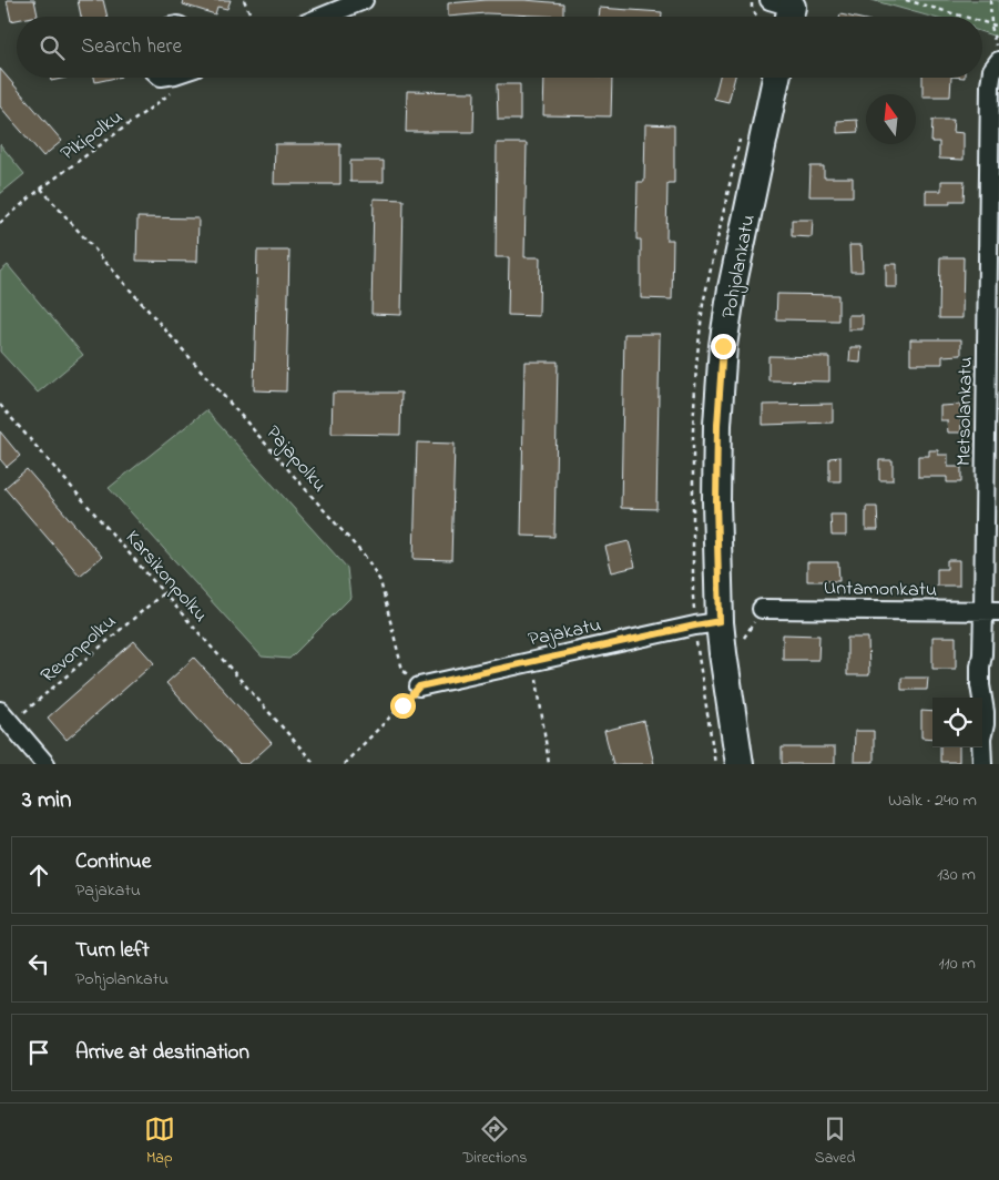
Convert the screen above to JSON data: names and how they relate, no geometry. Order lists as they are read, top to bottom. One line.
{"streets":{"street":["Pohjolankatu","Metsolankatu","Untamonkatu","Pajakatu"],"path":["Pikipolku","Pajapolku","Karsikonpolku","Revonpolku"]},"crossings":[["Pikipolku","Pajapolku"],["Pohjolankatu","Pajakatu"],["Metsolankatu","Untamonkatu"],["Pajapolku","Pajakatu"],["Karsikonpolku","Revonpolku"]],"north":"top","page":{"search":"Search here","heading":["3 min","Walk · 240 m"],"list":[["Continue","Pajakatu","130 m"],["Turn left","Pohjolankatu","110 m"],"Arrive at destination"],"nav":["Map","Directions","Saved"]}}
